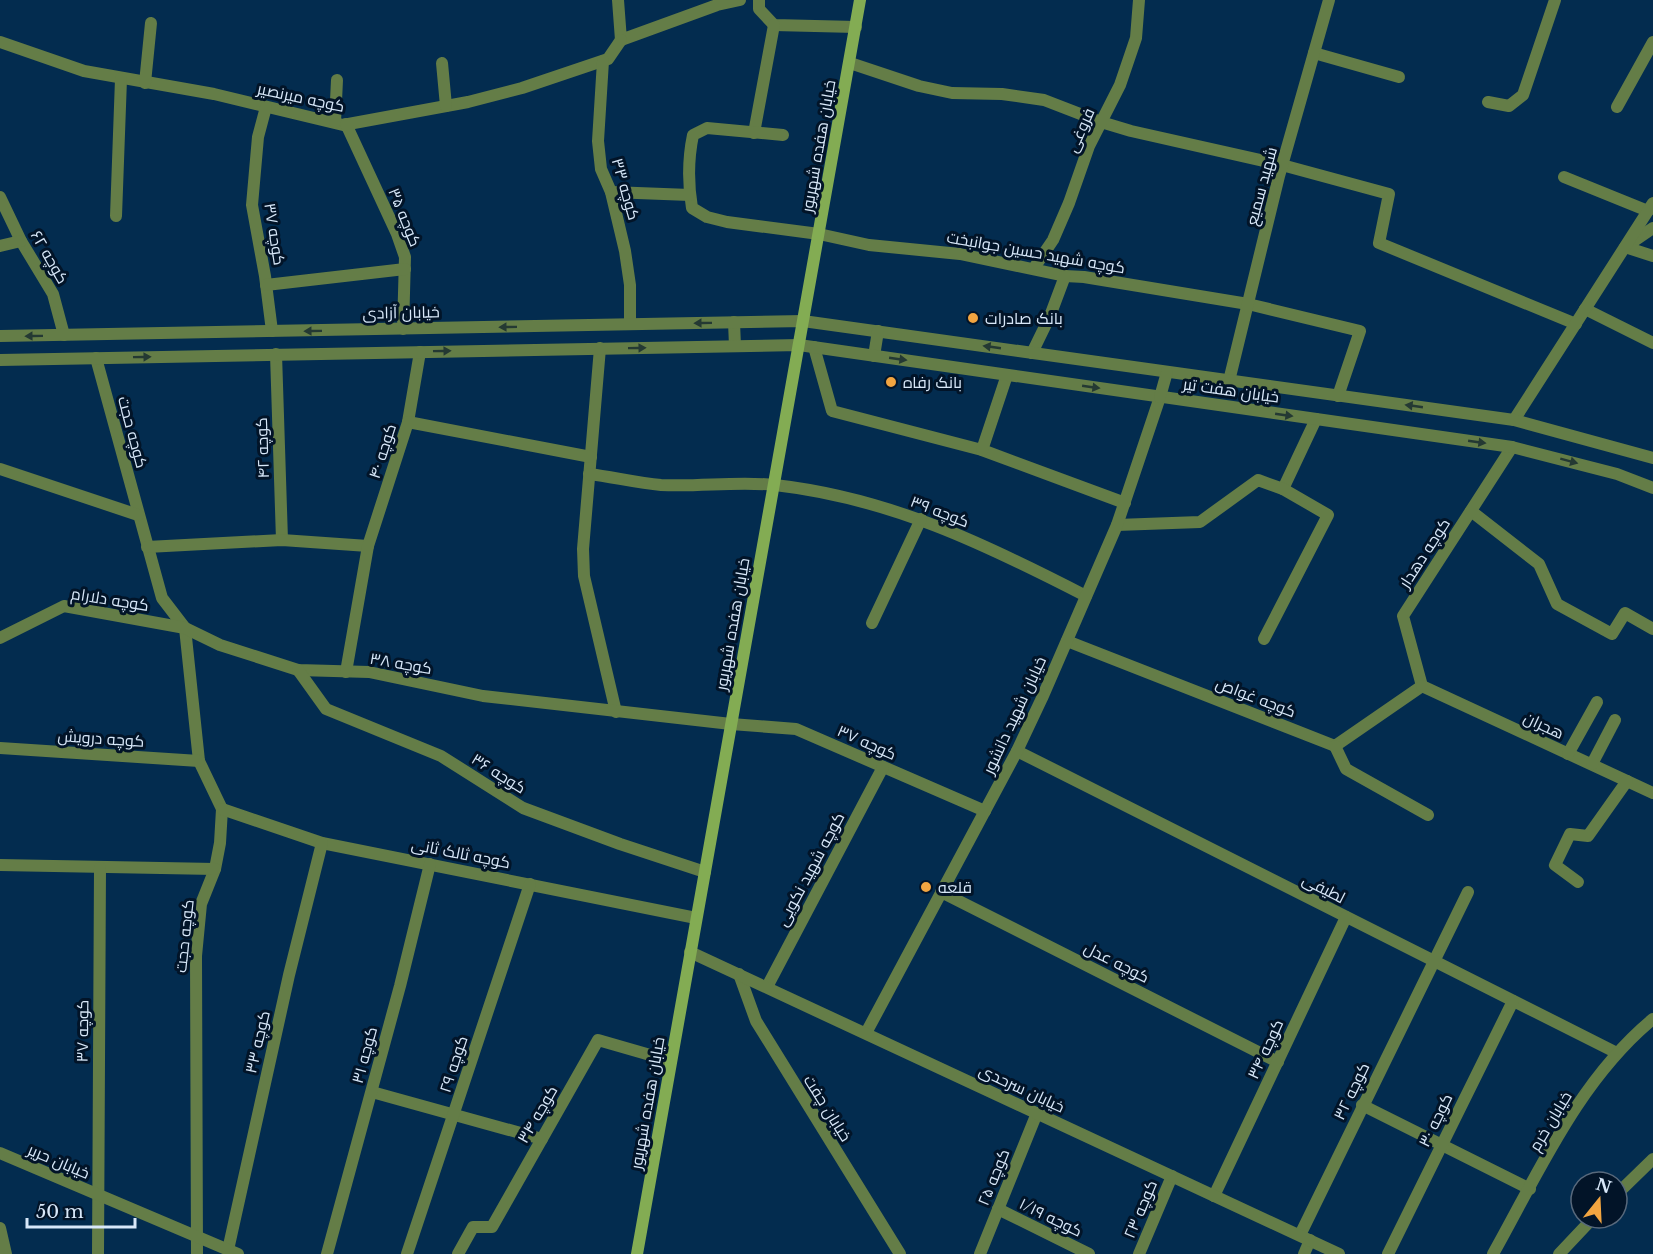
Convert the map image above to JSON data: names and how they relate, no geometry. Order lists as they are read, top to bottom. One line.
{"streets":{"main road":["خیابان هفده شهریور"],"street":["کوچه میرنصیر","فروغی","شهید سمیع","کوچه ۳۳","کوچه ۳۵","کوچه ۳۷","کوچه شهید حسین جوانبخت","کوچه ۶۲","خیابان آزادی","خیابان هفت تیر","کوچه حجت","کوچه ۴۲","کوچه ۴۰","کوچه ۳۹","کوچه دهدار","کوچه دلارام","کوچه ۳۸","کوچه غواص","خیابان شهید دانشور","هجران","کوچه درویش","کوچه ۳۶","کوچه ثالک ثانی","کوچه شهید نکویی","لطیفی","کوچه عدل","کوچه ۳۴","کوچه ۳۱","کوچه ۲۹","خیابان سرحدی","کوچه ۳۲","خیابان چفت","کوچه ۳۰","خیابان خرم","خیابان حریر","کوچه ۲۵","کوچه ۲۳","کوچه ۱/۱۹"]},"crossings":[["کوچه میرنصیر","کوچه ۳۳"],["کوچه میرنصیر","کوچه ۳۵"],["کوچه میرنصیر","کوچه ۳۷"],["فروغی","کوچه شهید حسین جوانبخت"],["خیابان هفده شهریور","کوچه ۳۷"],["خیابان هفده شهریور","کوچه شهید حسین جوانبخت"],["خیابان هفده شهریور","خیابان آزادی"],["خیابان هفده شهریور","خیابان هفت تیر"],["خیابان هفده شهریور","کوچه ۳۹"],["خیابان هفده شهریور","کوچه ۳۸"],["خیابان هفده شهریور","کوچه ۳۶"],["خیابان هفده شهریور","کوچه ثالک ثانی"],["خیابان هفده شهریور","کوچه ۳۴"],["خیابان هفده شهریور","خیابان سرحدی"],["شهید سمیع","کوچه شهید حسین جوانبخت"],["شهید سمیع","خیابان هفت تیر"],["کوچه ۳۳","خیابان آزادی"],["کوچه ۳۳","کوچه ثالک ثانی"],["کوچه ۳۳","خیابان حریر"],["کوچه ۳۵","خیابان آزادی"],["کوچه ۳۷","خیابان آزادی"],["کوچه ۳۷","کوچه ۳۸"],["کوچه ۳۷","خیابان شهید دانشور"],["کوچه ۳۷","کوچه شهید نکویی"],["کوچه ۳۷","خیابان حریر"],["کوچه شهید حسین جوانبخت","خیابان هفت تیر"],["کوچه ۶۲","خیابان آزادی"],["خیابان آزادی","خیابان هفت تیر"],["خیابان آزادی","کوچه حجت"],["خیابان هفت تیر","کوچه دهدار"],["خیابان هفت تیر","خیابان شهید دانشور"],["کوچه حجت","کوچه دلارام"],["کوچه حجت","کوچه ۳۸"],["کوچه حجت","کوچه درویش"],["کوچه حجت","کوچه ثالک ثانی"],["کوچه حجت","خیابان حریر"],["کوچه ۴۰","کوچه ۳۸"],["کوچه ۳۹","خیابان شهید دانشور"],["کوچه دهدار","هجران"],["کوچه دلارام","کوچه ۳۸"],["کوچه ۳۸","کوچه ۳۶"],["کوچه غواص","خیابان شهید دانشور"],["خیابان شهید دانشور","لطیفی"],["خیابان شهید دانشور","کوچه عدل"],["خیابان شهید دانشور","خیابان سرحدی"],["کوچه ثالک ثانی","کوچه ۳۱"],["کوچه ثالک ثانی","کوچه ۲۹"],["کوچه شهید نکویی","خیابان سرحدی"],["لطیفی","کوچه ۳۴"],["لطیفی","کوچه ۳۲"],["لطیفی","کوچه ۳۰"],["لطیفی","خیابان خرم"],["کوچه عدل","کوچه ۳۴"],["کوچه ۳۴","خیابان سرحدی"],["خیابان سرحدی","کوچه ۳۲"],["خیابان سرحدی","خیابان چفت"],["خیابان سرحدی","کوچه ۲۵"],["خیابان سرحدی","کوچه ۲۳"],["کوچه ۲۵","کوچه ۱/۱۹"]],"places":["بانک صادرات","بانک رفاه","قلعه"],"scale_bar":"50 m","north":"top"}
